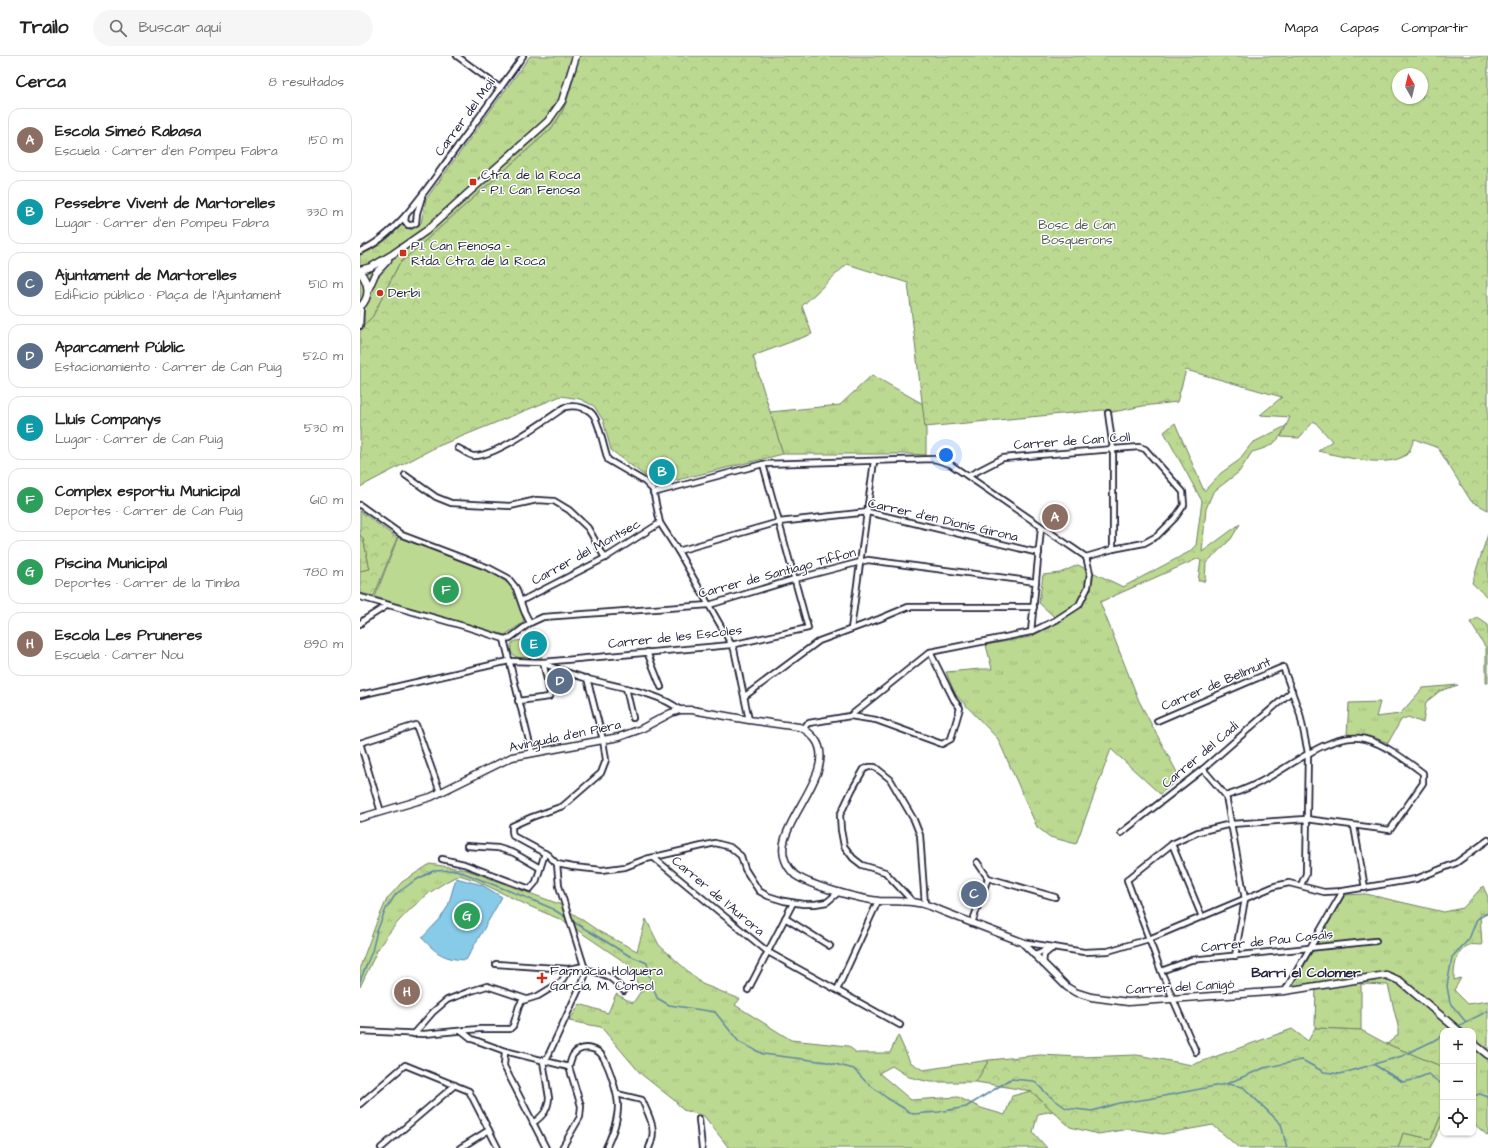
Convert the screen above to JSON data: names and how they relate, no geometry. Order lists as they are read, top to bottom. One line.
{"streets":{"street":["Carrer del Molí","Carrer de Can Coll","Carrer d'en Dionís Girona","Carrer del Montsec","Carrer de Santiago Tiffon","Carrer de les Escoles","Carrer de Bellmunt","Avinguda d'en Piera","Carrer del Cadí","Carrer de l'Aurora","Carrer de Pau Casals","Carrer del Canigó"]},"crossings":[["Carrer de Santiago Tiffon","Carrer de les Escoles"],["Carrer de Bellmunt","Carrer del Cadí"]],"districts":["Barri el Colomer"],"parks":["Bosc de Can Bosquerons"],"places":{"transit":["Ctra. de la Roca - P.I. Can Fenosa","P.I. Can Fenosa - Rtda. Ctra. de la Roca"],"other":["Derbi"],"health":["Farmàcia Holguera García, M. Consol"]},"north":"top","page":{"header":"Trailo","search":"Buscar aquí","nav":["Mapa","Capas","Compartir"],"heading":["Cerca","8 resultados"],"list":[{"mark":"A","name":"Escola Simeó Rabasa","note":"Escuela · Carrer d'en Pompeu Fabra","value":"150 m"},{"mark":"B","name":"Pessebre Vivent de Martorelles","note":"Lugar · Carrer d'en Pompeu Fabra","value":"330 m"},{"mark":"C","name":"Ajuntament de Martorelles","note":"Edificio público · Plaça de l'Ajuntament","value":"510 m"},{"mark":"D","name":"Aparcament Públic","note":"Estacionamiento · Carrer de Can Puig","value":"520 m"},{"mark":"E","name":"Lluís Companys","note":"Lugar · Carrer de Can Puig","value":"530 m"},{"mark":"F","name":"Complex esportiu Municipal","note":"Deportes · Carrer de Can Puig","value":"610 m"},{"mark":"G","name":"Piscina Municipal","note":"Deportes · Carrer de la Timba","value":"780 m"},{"mark":"H","name":"Escola Les Pruneres","note":"Escuela · Carrer Nou","value":"890 m"}],"pins":["B","A","F","E","D","C","G","H"],"map_buttons":["+","−"]}}
